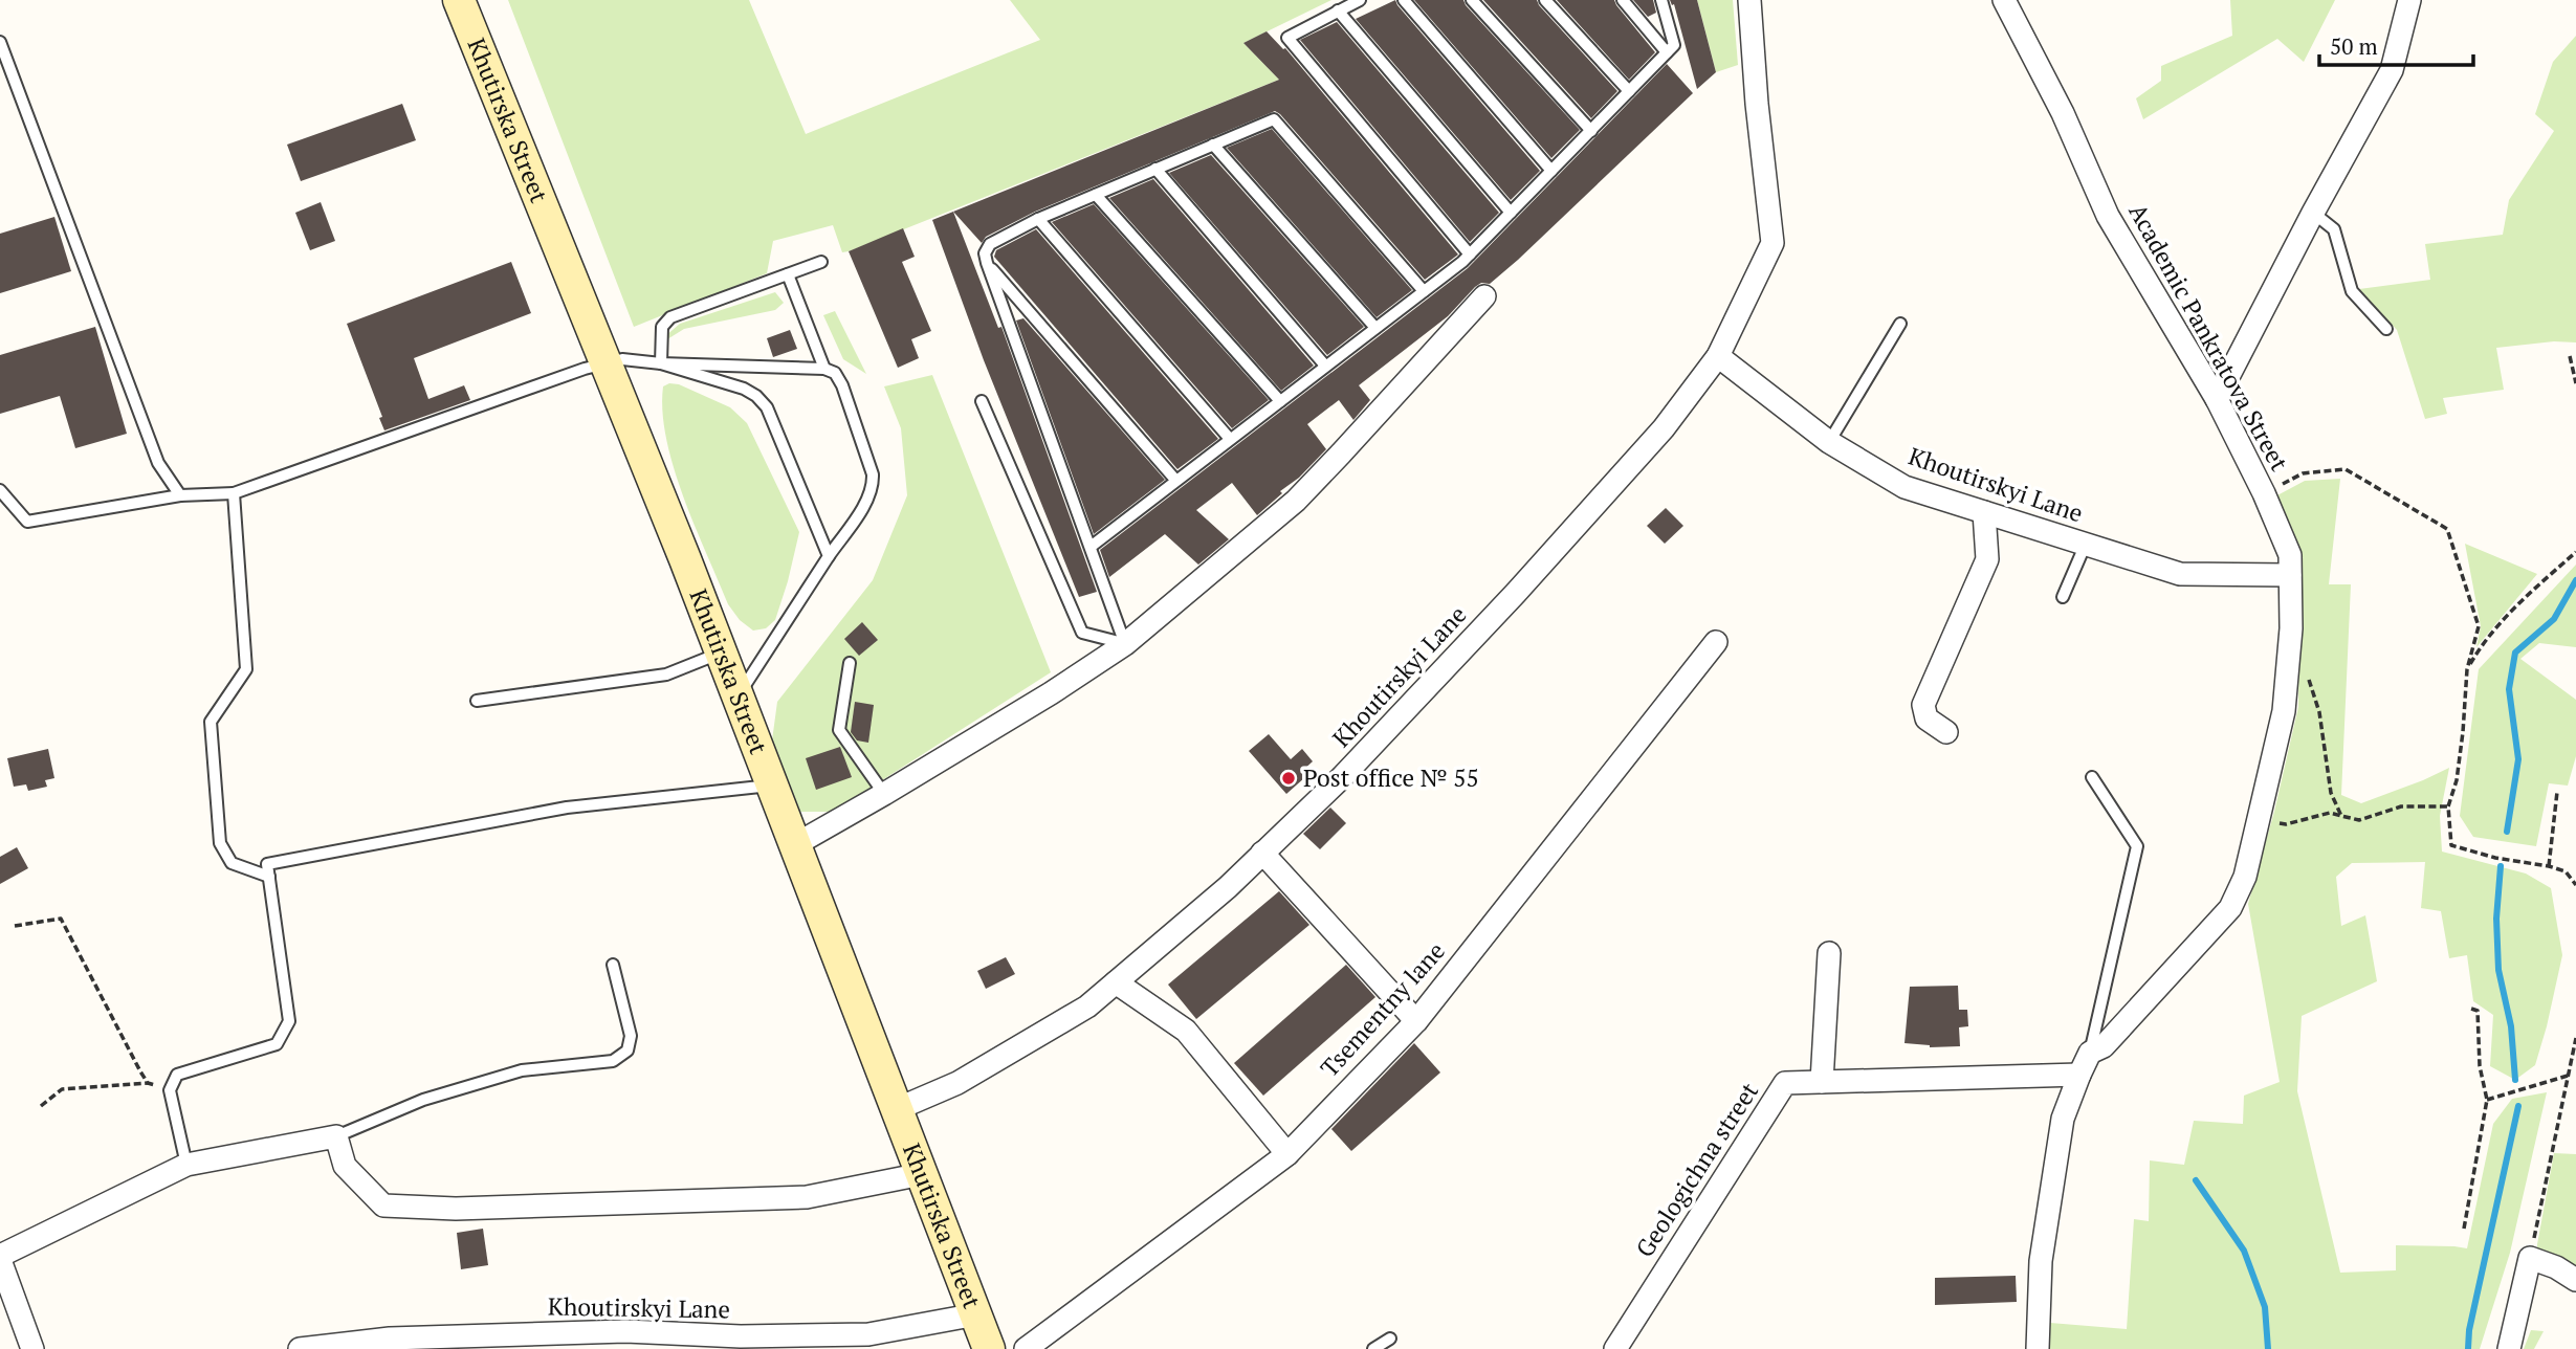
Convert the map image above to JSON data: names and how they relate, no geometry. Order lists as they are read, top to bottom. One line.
{"streets":{"main road":["Khutirska Street"],"street":["Academic Pankratova Street","Khoutirskyi Lane","Tsementny lane","Geologichna street"]},"crossings":[["Khutirska Street","Khoutirskyi Lane"],["Academic Pankratova Street","Khoutirskyi Lane"],["Academic Pankratova Street","Geologichna street"]],"places":["Post office № 55"],"scale_bar":"50 m"}
